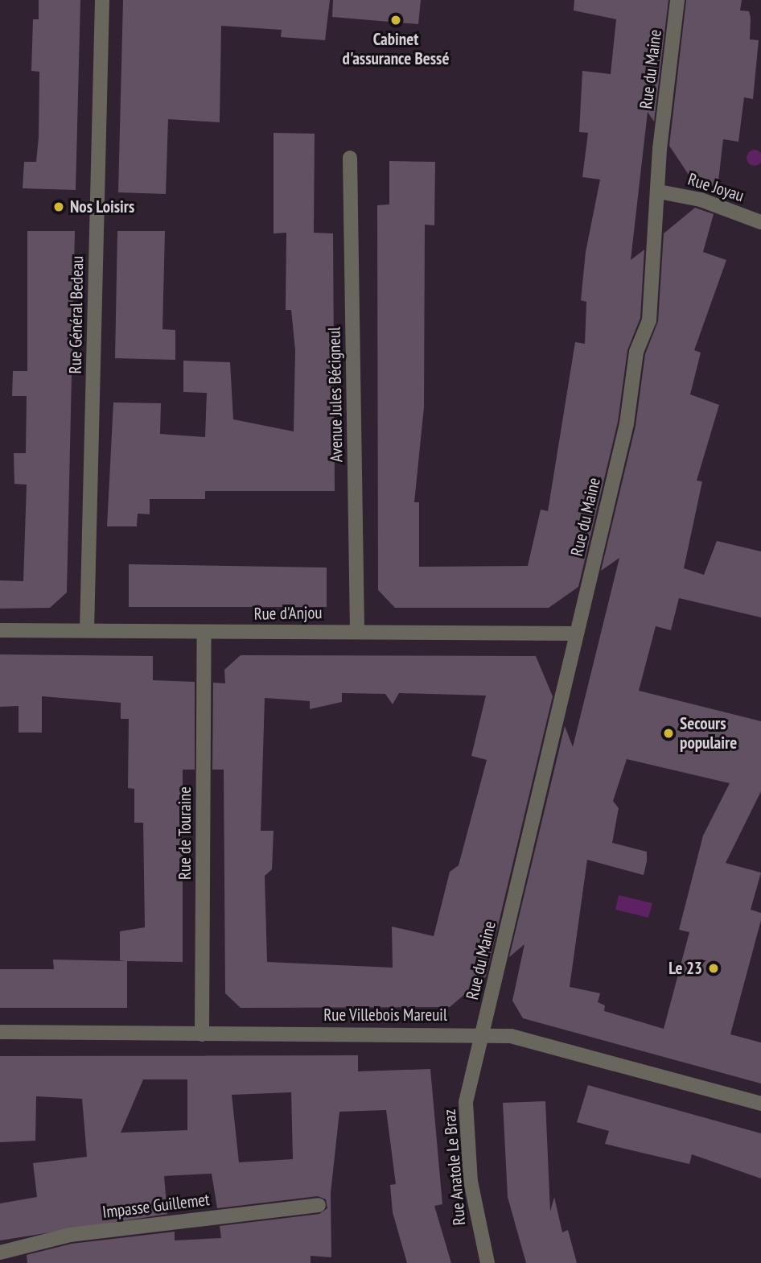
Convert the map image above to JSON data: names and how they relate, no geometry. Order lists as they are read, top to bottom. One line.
{"streets":{"street":["Rue du Maine","Rue Joyau","Rue Général Bedeau","Avenue Jules Bécigneul","Rue d'Anjou","Rue de Touraine","Rue Villebois Mareuil","Rue Anatole Le Braz","Impasse Guillemet"]},"crossings":[["Rue du Maine","Rue Joyau"],["Rue du Maine","Rue d'Anjou"],["Rue du Maine","Rue Villebois Mareuil"],["Rue du Maine","Rue Anatole Le Braz"],["Rue Général Bedeau","Rue d'Anjou"],["Avenue Jules Bécigneul","Rue d'Anjou"],["Rue d'Anjou","Rue de Touraine"],["Rue de Touraine","Rue Villebois Mareuil"],["Rue Villebois Mareuil","Rue Anatole Le Braz"]],"places":["Cabinet d'assurance Bessé","Nos Loisirs","Secours populaire","Le 23"]}
